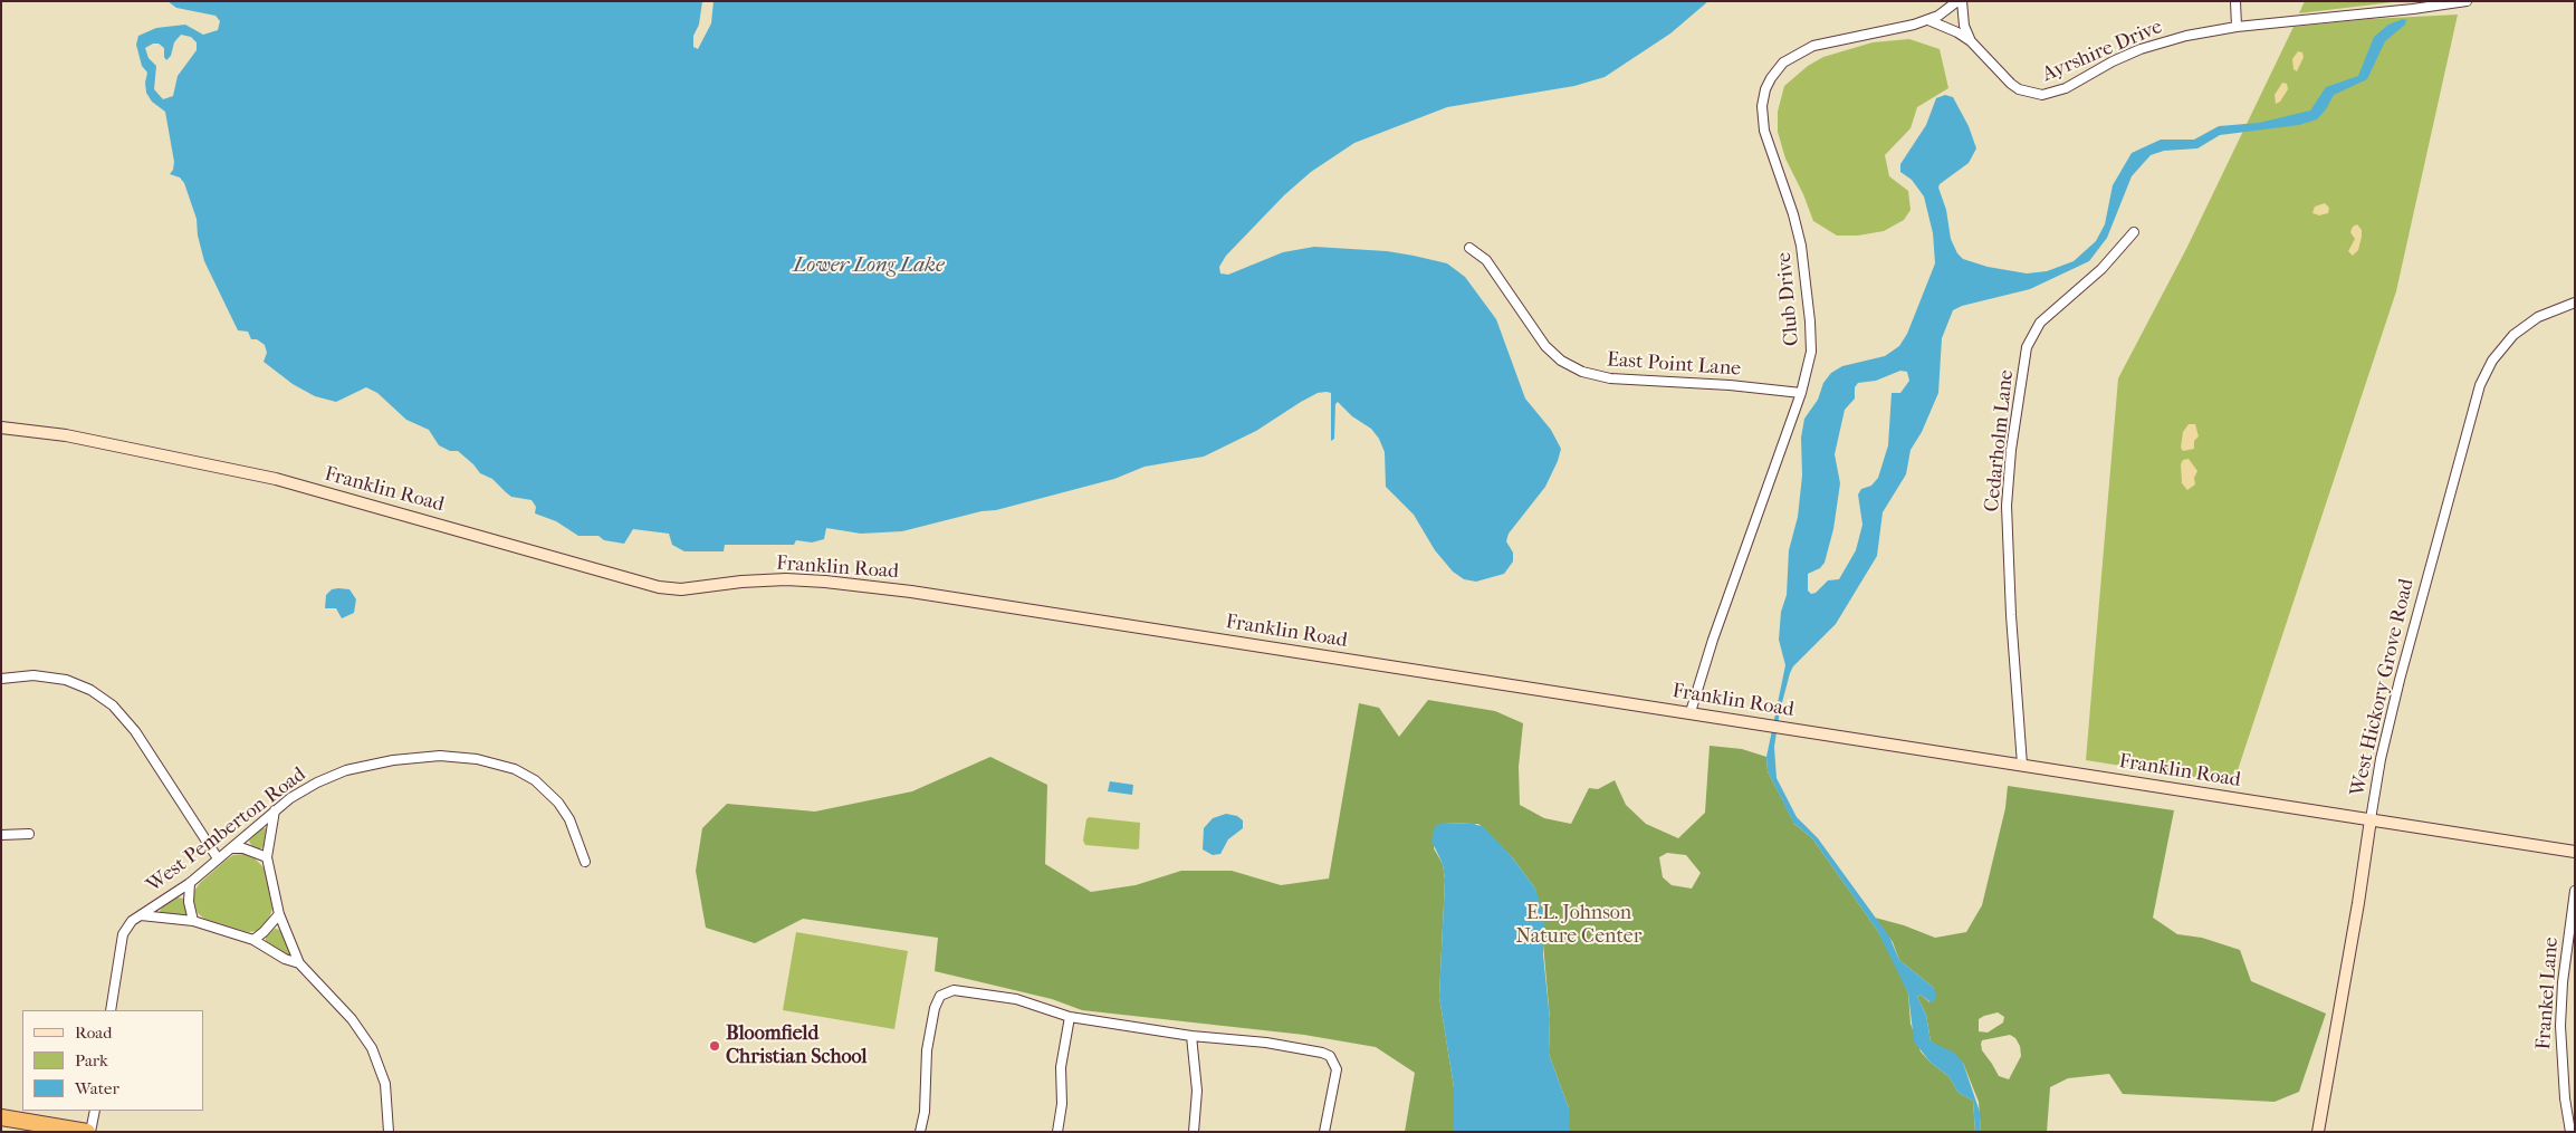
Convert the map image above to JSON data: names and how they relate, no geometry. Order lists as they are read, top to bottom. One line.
{"streets":{"street":["Ayrshire Drive","Club Drive","East Point Lane","Cedarholm Lane","Franklin Road","West Hickory Grove Road","West Pemberton Road","Frankel Lane"]},"crossings":[["Ayrshire Drive","Club Drive"],["Club Drive","East Point Lane"],["Club Drive","Franklin Road"],["Cedarholm Lane","Franklin Road"],["Franklin Road","West Hickory Grove Road"]],"water":["Lower Long Lake"],"parks":["E.L. Johnson Nature Center"],"places":["Bloomfield Christian School"],"legend":["Road","Park","Water"]}
